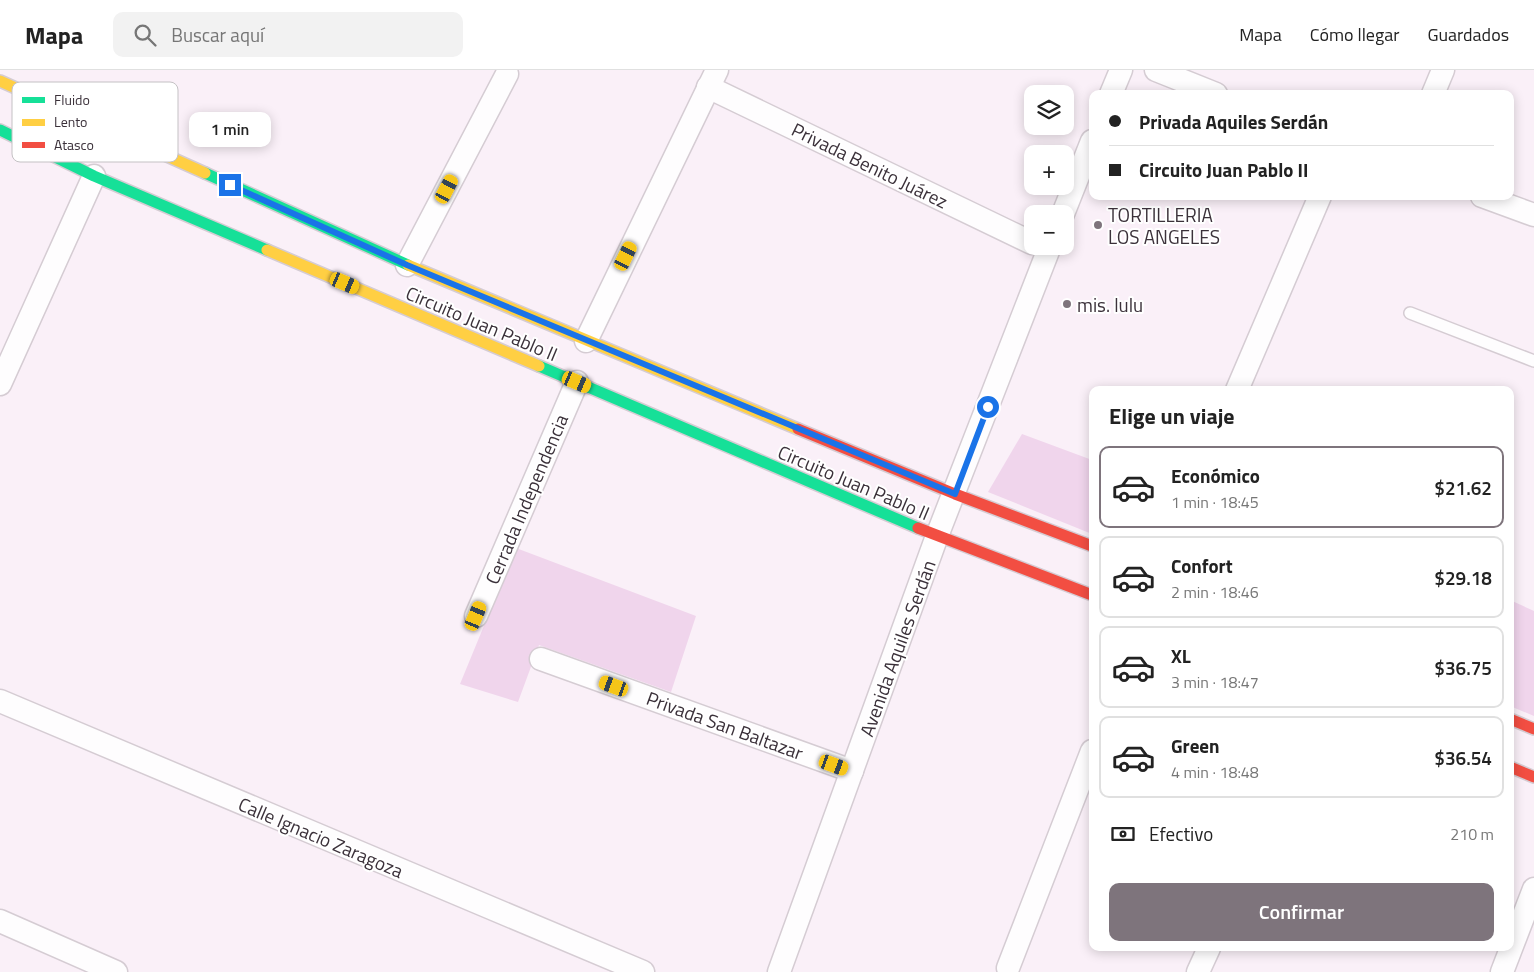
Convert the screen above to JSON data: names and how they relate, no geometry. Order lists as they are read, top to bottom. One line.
{"streets":{"main road":["Circuito Juan Pablo II"],"street":["Privada Benito Juárez","Cerrada Independencia","Avenida Aquiles Serdán","Privada San Baltazar","Calle Ignacio Zaragoza"]},"crossings":[["Circuito Juan Pablo II","Cerrada Independencia"],["Circuito Juan Pablo II","Avenida Aquiles Serdán"],["Avenida Aquiles Serdán","Privada San Baltazar"]],"places":["TORTILLERIA LOS ANGELES","mis. lulu"],"legend":["Fluido","Lento","Atasco"],"page":{"header":"Mapa","search":"Buscar aquí","nav":["Mapa","Cómo llegar","Guardados"],"map_buttons":["+","−"],"banner":["Privada Aquiles Serdán","Circuito Juan Pablo II"],"bubble":"1 min","heading":"Elige un viaje","list":[{"name":"Económico","note":"1 min · 18:45","value":"$21.62"},{"name":"Confort","note":"2 min · 18:46","value":"$29.18"},{"name":"XL","note":"3 min · 18:47","value":"$36.75"},{"name":"Green","note":"4 min · 18:48","value":"$36.54"}],"pay":["Efectivo","210 m"],"buttons":"Confirmar"}}
